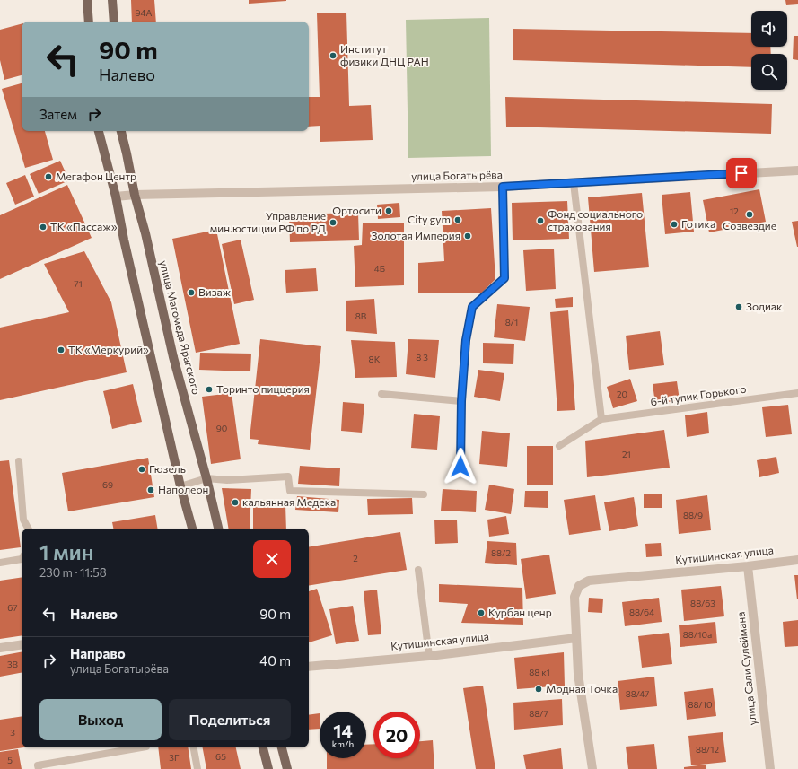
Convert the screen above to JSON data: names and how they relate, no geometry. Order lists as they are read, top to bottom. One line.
{"streets":{"main road":["улица Магомеда Ярагского"],"street":["улица Богатырёва","Кутишинская улица","улица Сали Сулеймана"],"lane":["6-й тупик Горького"]},"crossings":[["улица Богатырёва","улица Магомеда Ярагского"],["Кутишинская улица","улица Сали Сулеймана"]],"places":["Институт физики ДНЦ РАН","Мегафон Центр","Ортосити","Созвездие","City gym","Фонд социального страхования","Управление мин.юстиции РФ по РД","Готика","ТК «Пассаж»","Золотая Империя","Визаж","Зодиак","ТК «Меркурий»","Торинто пиццерия","Гюзель","Наполеон","кальянная Медека","Курбан ценр","Модная Точка"],"house_numbers":["94А","12","4Б","71","8В","8/1","8 3","8К","20","90","21","69","88/9","88/2","2","88/63","67","88/64","88/10а","3В","88 к1","88/47","88/10","88/7","3","88/12","65","3Г","5"],"page":{"turn":["90 m","Налево"],"then":"Затем","heading":["1 мин","230 m · 11:58"],"list":[{"name":"Налево","value":"90 m"},{"name":"Направо","note":"улица Богатырёва","value":"40 m"}],"buttons":["Выход","Поделиться"],"speed":"14 km/h","limit":"20"}}
